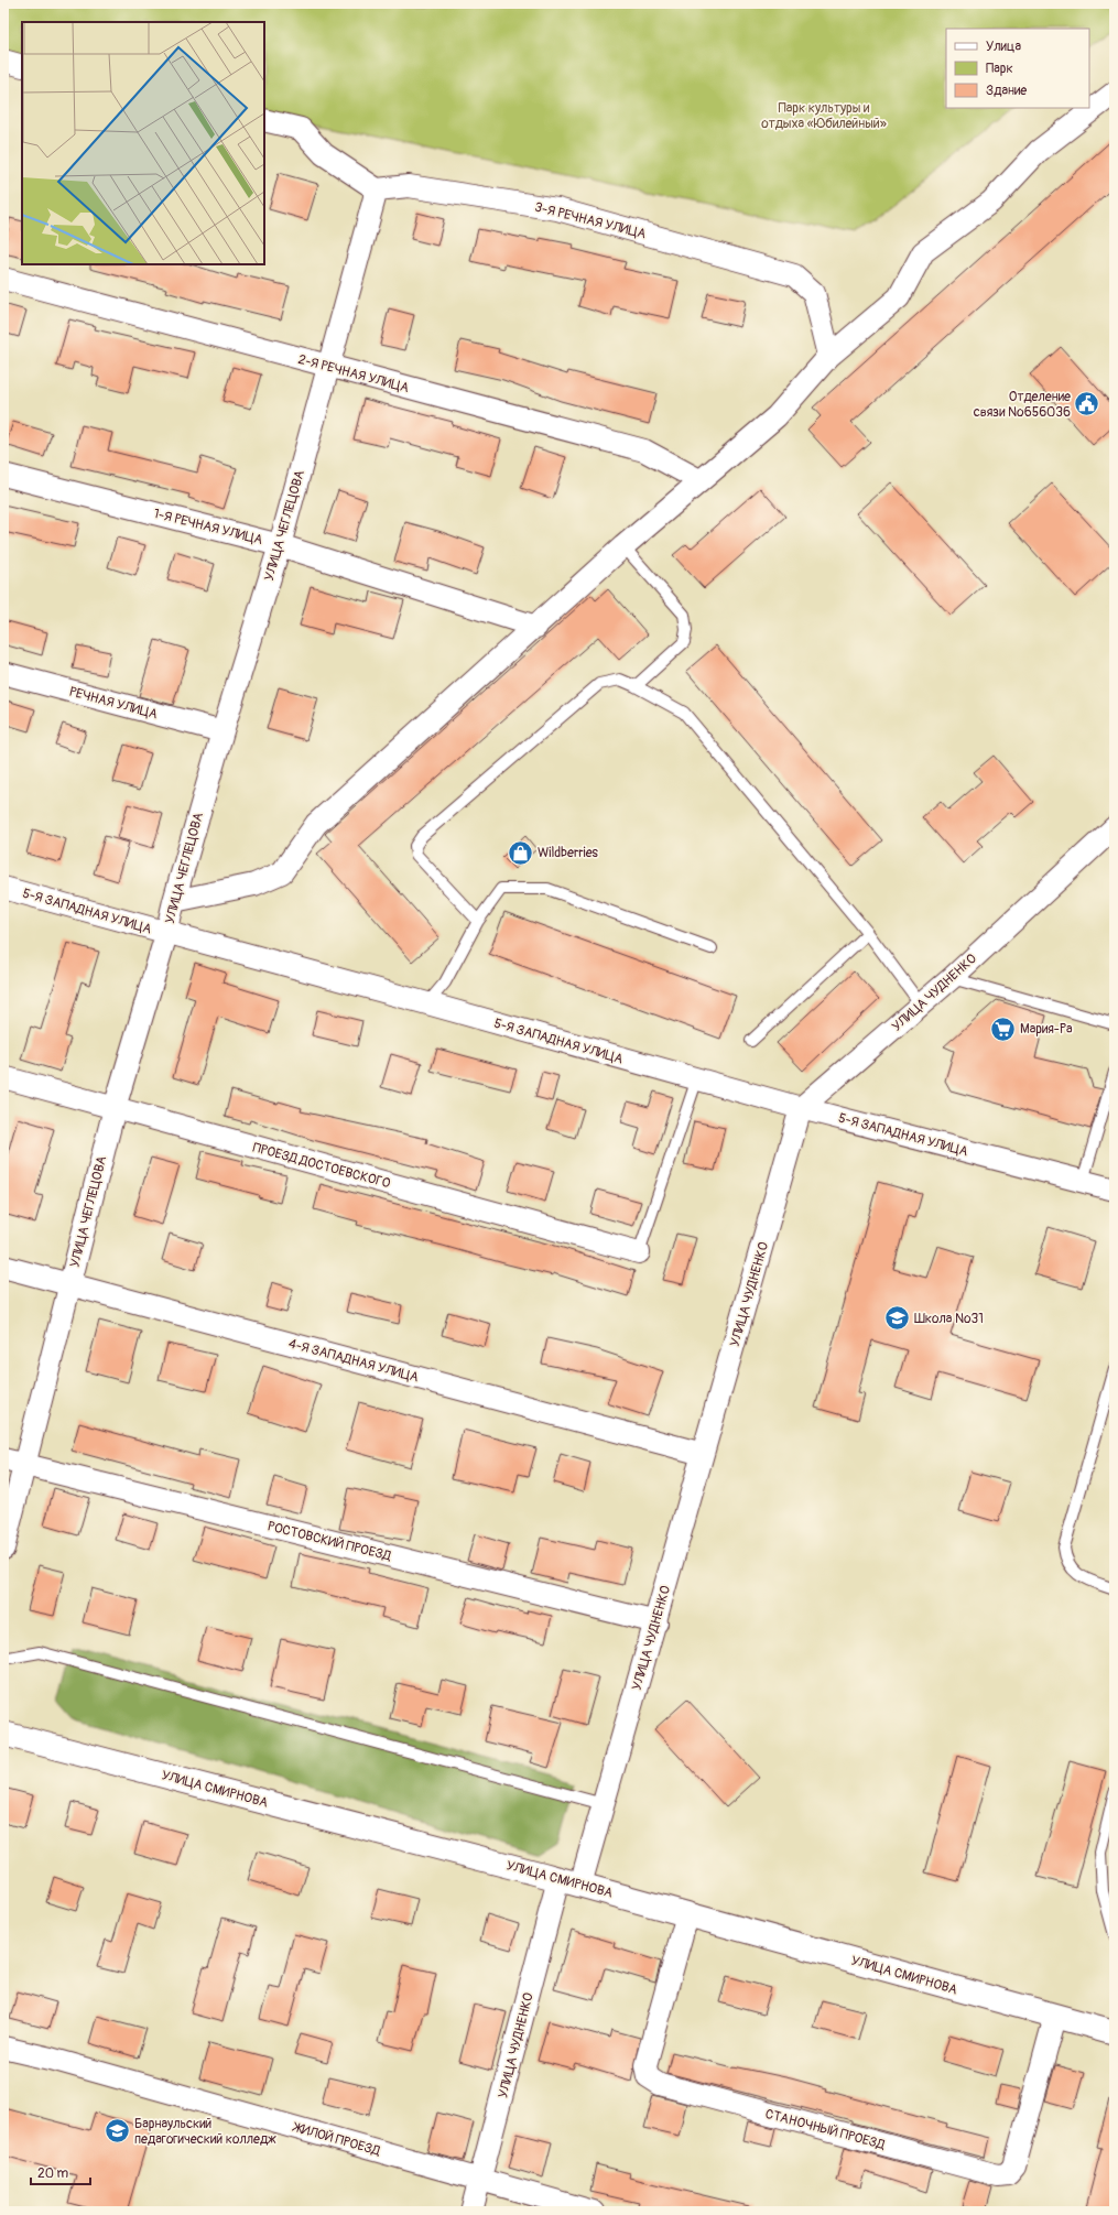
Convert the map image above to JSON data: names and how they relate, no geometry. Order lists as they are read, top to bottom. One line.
{"streets":{"street":["3-Я РЕЧНАЯ УЛИЦА","2-Я РЕЧНАЯ УЛИЦА","УЛИЦА ЧЕГЛЕЦОВА","1-Я РЕЧНАЯ УЛИЦА","РЕЧНАЯ УЛИЦА","5-Я ЗАПАДНАЯ УЛИЦА","УЛИЦА ЧУДНЕНКО","ПРОЕЗД ДОСТОЕВСКОГО","4-Я ЗАПАДНАЯ УЛИЦА","РОСТОВСКИЙ ПРОЕЗД","УЛИЦА СМИРНОВА","СТАНОЧНЫЙ ПРОЕЗД","ЖИЛОЙ ПРОЕЗД"]},"crossings":[["3-Я РЕЧНАЯ УЛИЦА","УЛИЦА ЧЕГЛЕЦОВА"],["2-Я РЕЧНАЯ УЛИЦА","УЛИЦА ЧЕГЛЕЦОВА"],["УЛИЦА ЧЕГЛЕЦОВА","1-Я РЕЧНАЯ УЛИЦА"],["УЛИЦА ЧЕГЛЕЦОВА","РЕЧНАЯ УЛИЦА"],["УЛИЦА ЧЕГЛЕЦОВА","5-Я ЗАПАДНАЯ УЛИЦА"],["УЛИЦА ЧЕГЛЕЦОВА","ПРОЕЗД ДОСТОЕВСКОГО"],["УЛИЦА ЧЕГЛЕЦОВА","4-Я ЗАПАДНАЯ УЛИЦА"],["УЛИЦА ЧЕГЛЕЦОВА","РОСТОВСКИЙ ПРОЕЗД"],["5-Я ЗАПАДНАЯ УЛИЦА","УЛИЦА ЧУДНЕНКО"],["УЛИЦА ЧУДНЕНКО","4-Я ЗАПАДНАЯ УЛИЦА"],["УЛИЦА ЧУДНЕНКО","РОСТОВСКИЙ ПРОЕЗД"],["УЛИЦА ЧУДНЕНКО","УЛИЦА СМИРНОВА"],["УЛИЦА ЧУДНЕНКО","ЖИЛОЙ ПРОЕЗД"],["УЛИЦА СМИРНОВА","СТАНОЧНЫЙ ПРОЕЗД"]],"parks":["Парк культуры и отдыха «Юбилейный»"],"places":{"public building":["Отделение связи №656036"],"shop":["Wildberries"],"supermarket":["Мария-Ра"],"school or university":["Школа №31","Барнаульский педагогический колледж"]},"legend":["Улица","Парк","Здание"],"scale_bar":"20 m"}
